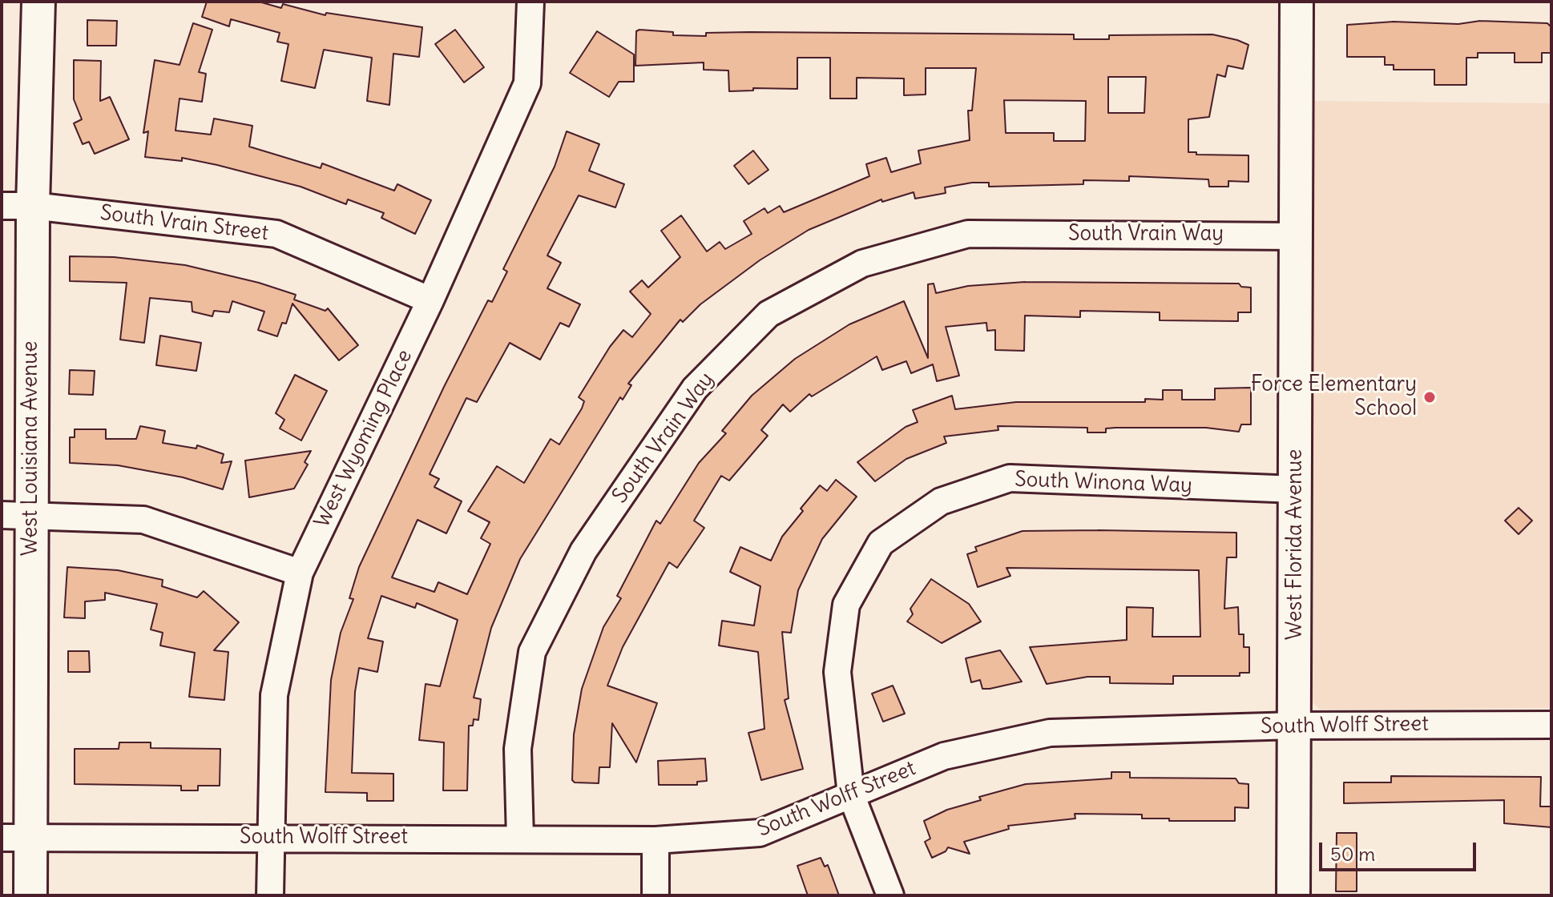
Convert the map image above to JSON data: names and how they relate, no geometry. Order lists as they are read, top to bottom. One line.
{"streets":{"street":["South Vrain Street","South Vrain Way","West Wyoming Place","West Louisiana Avenue","South Winona Way","West Florida Avenue","South Wolff Street"]},"crossings":[["South Vrain Street","West Wyoming Place"],["South Vrain Street","West Louisiana Avenue"],["South Vrain Way","West Florida Avenue"],["South Vrain Way","South Wolff Street"],["West Wyoming Place","South Wolff Street"],["West Louisiana Avenue","South Wolff Street"],["South Winona Way","West Florida Avenue"],["South Winona Way","South Wolff Street"],["West Florida Avenue","South Wolff Street"]],"places":["Force Elementary School"],"scale_bar":"50 m"}
